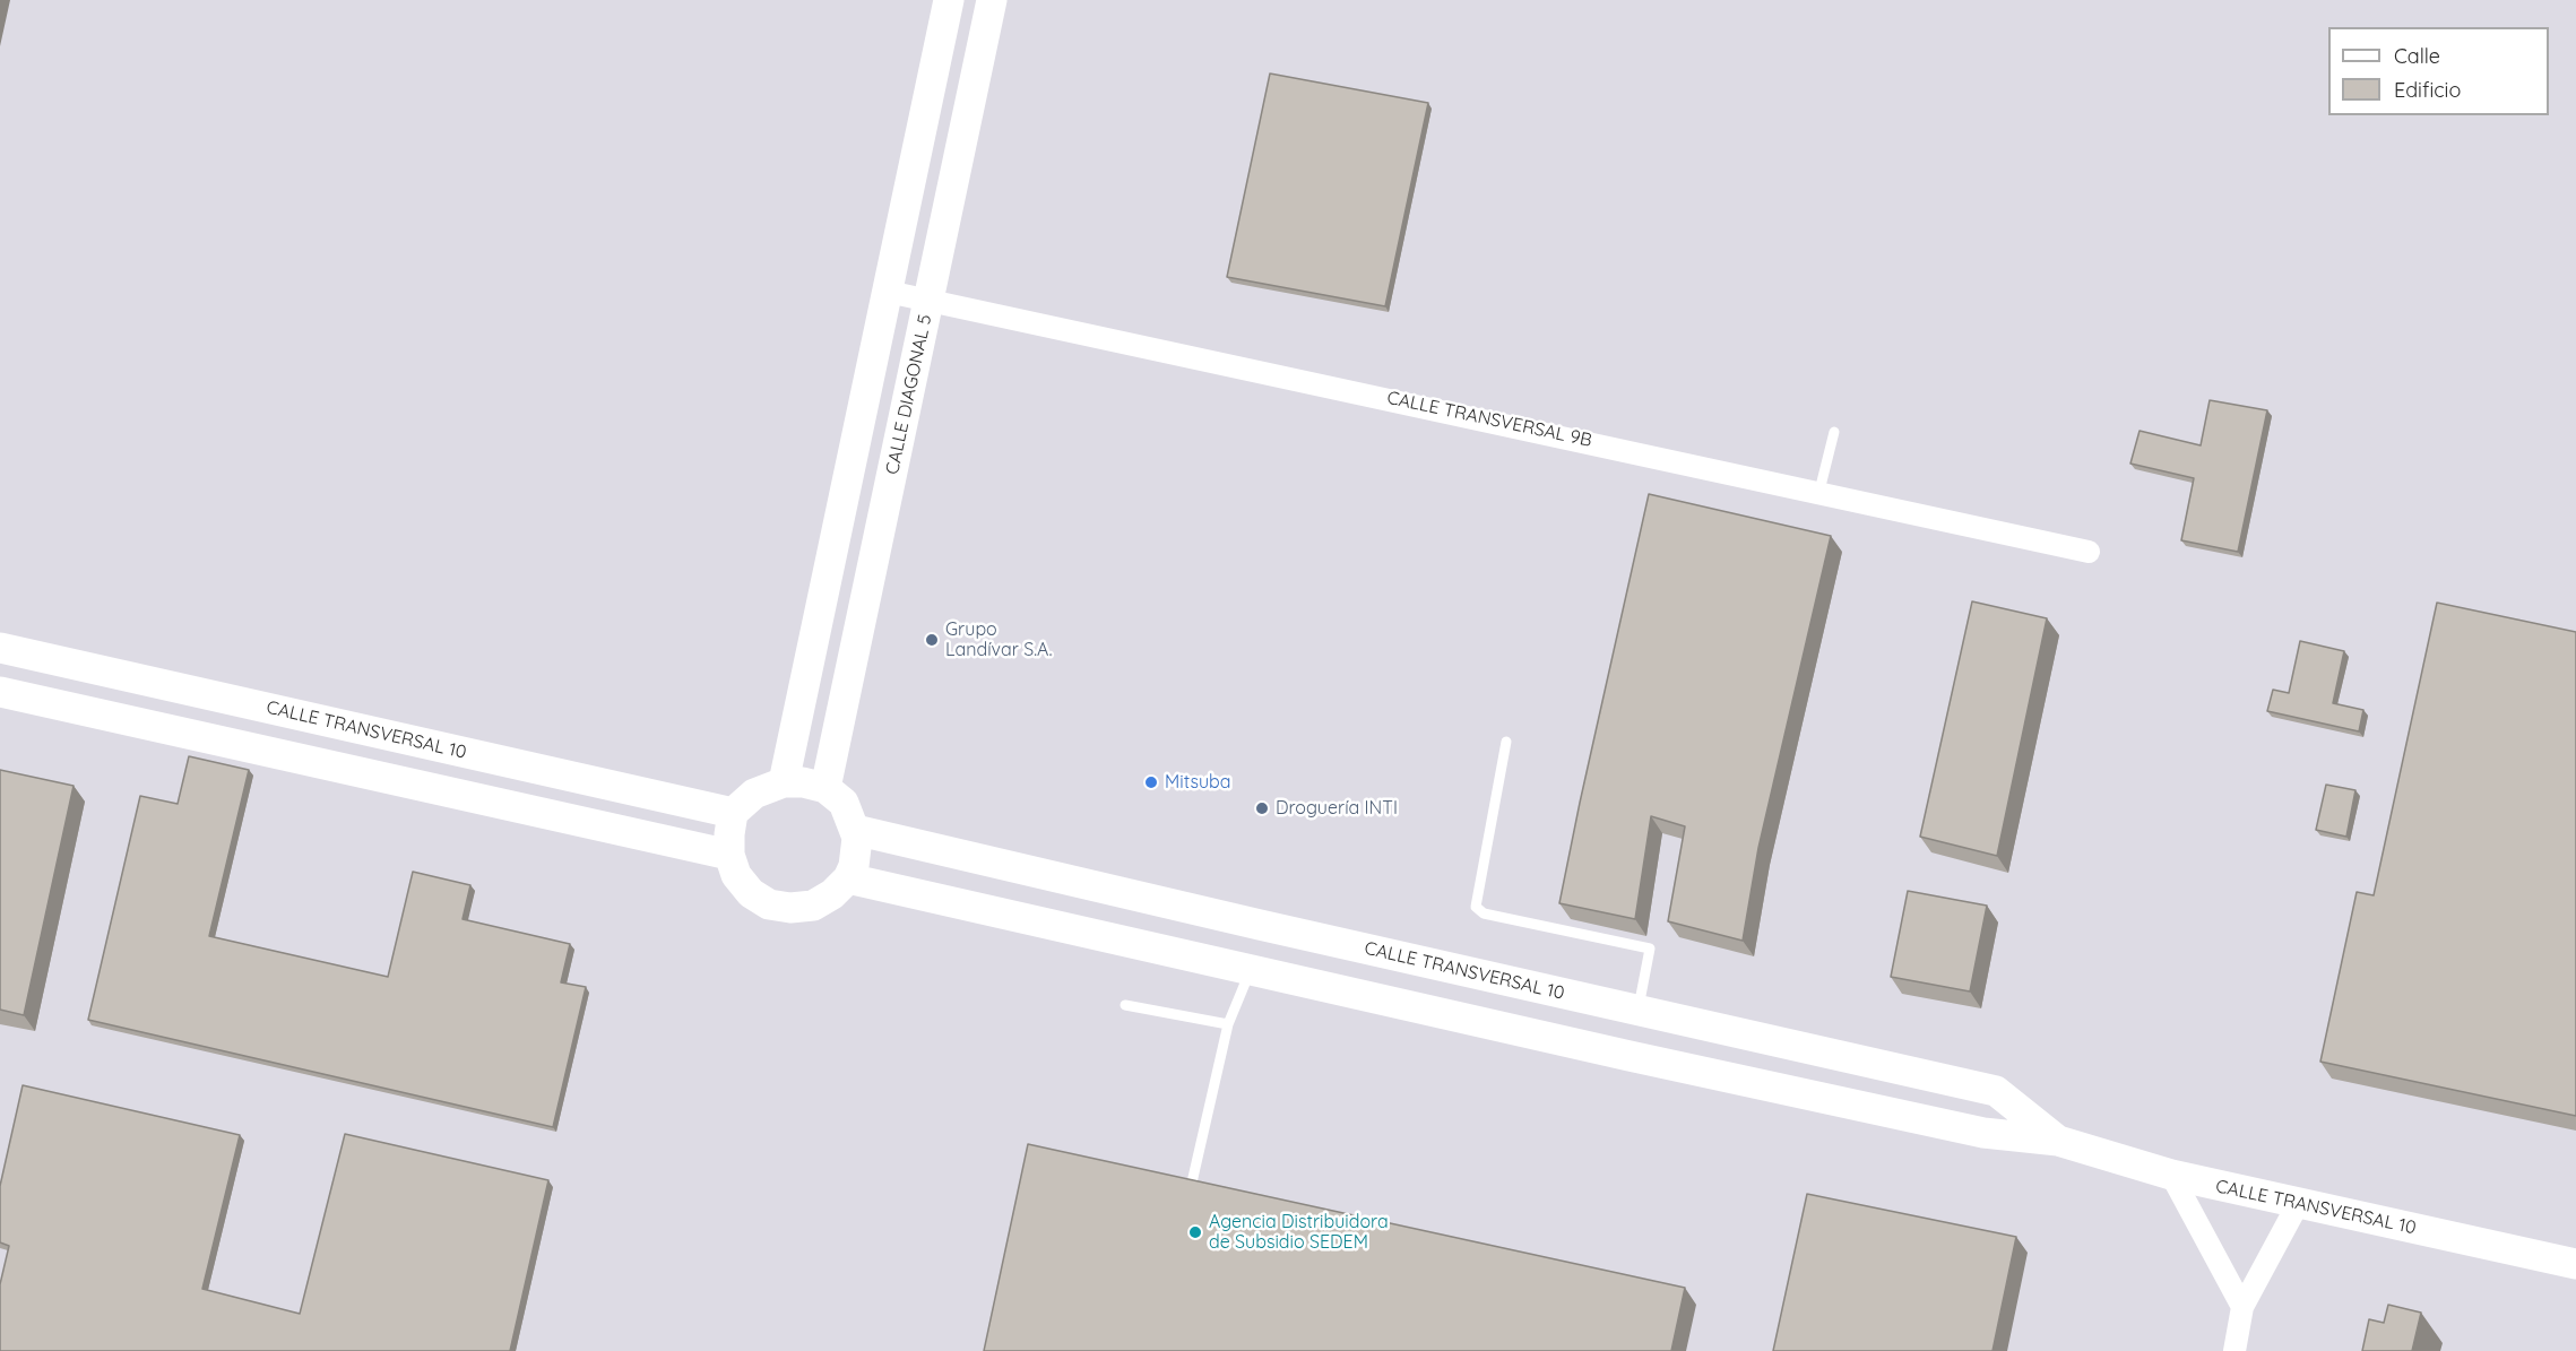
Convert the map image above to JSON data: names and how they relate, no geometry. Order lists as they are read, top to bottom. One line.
{"streets":{"main road":["CALLE DIAGONAL 5","CALLE TRANSVERSAL 10"],"street":["CALLE TRANSVERSAL 9B"]},"crossings":[["CALLE DIAGONAL 5","CALLE TRANSVERSAL 9B"],["CALLE DIAGONAL 5","CALLE TRANSVERSAL 10"]],"places":["Grupo Landívar S.A.","Mitsuba","Droguería INTI","Agencia Distribuidora de Subsidio SEDEM"],"legend":["Calle","Edificio"]}
